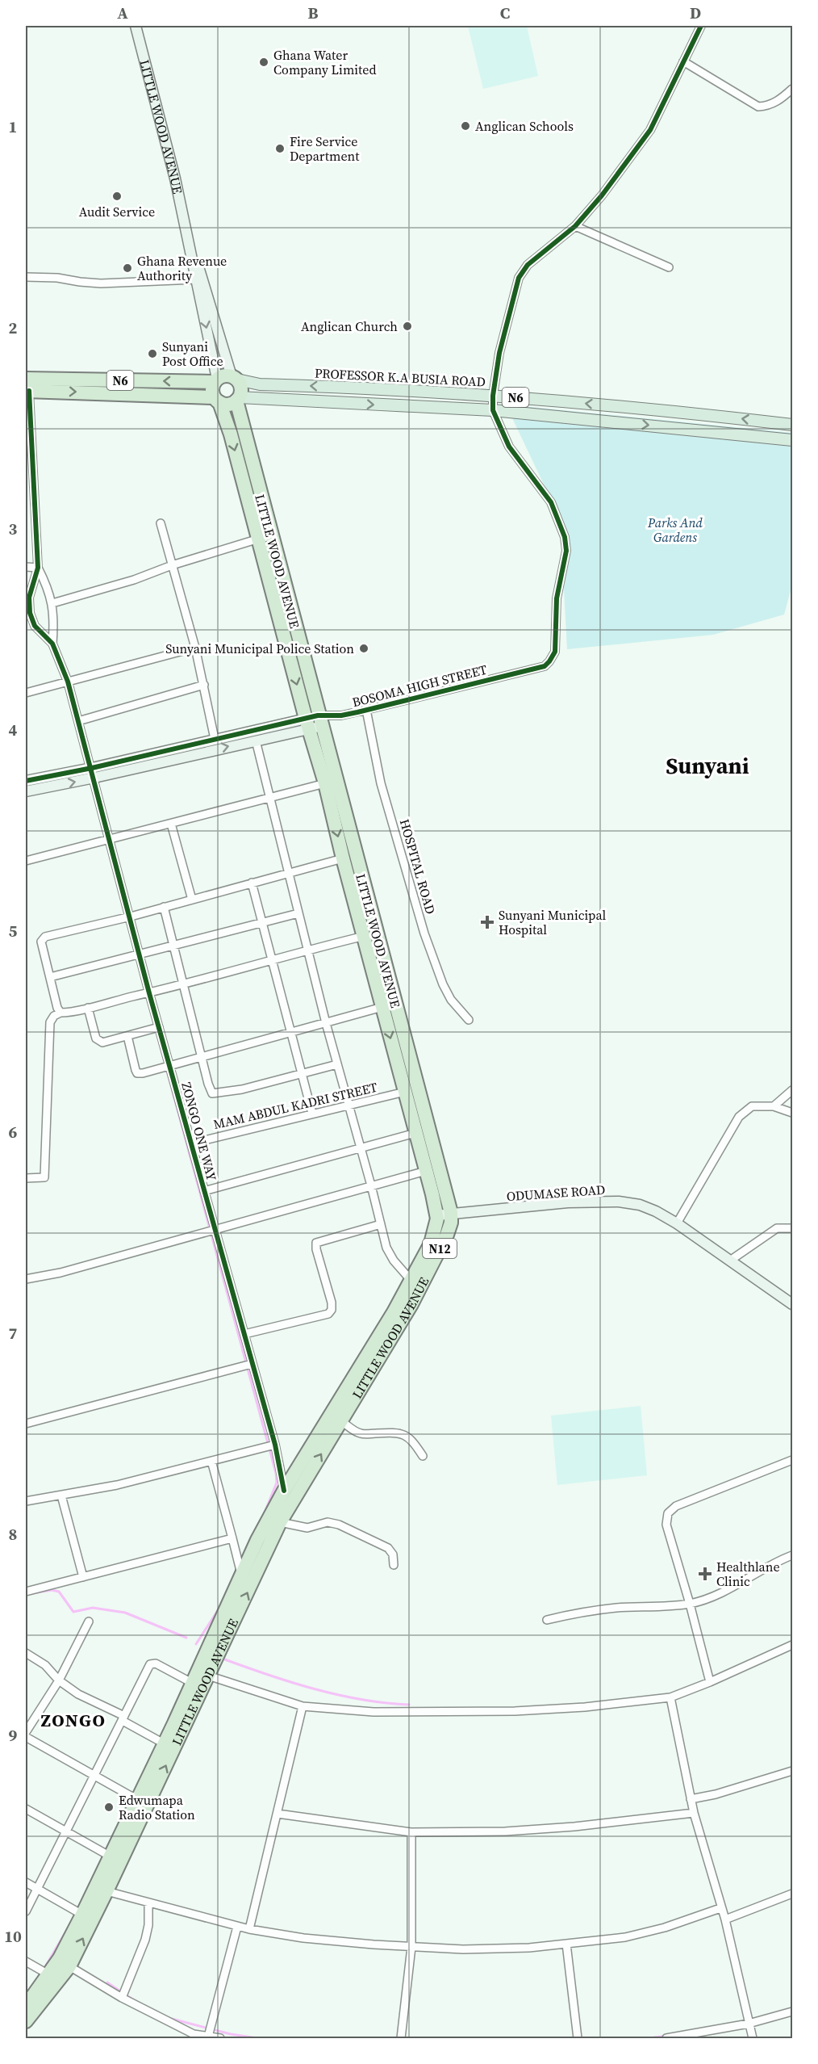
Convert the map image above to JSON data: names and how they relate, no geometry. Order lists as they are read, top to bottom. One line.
{"streets":{"highway":["LITTLE WOOD AVENUE","N6","N12"],"main road":["PROFESSOR K.A BUSIA ROAD"],"street":["BOSOMA HIGH STREET","HOSPITAL ROAD","MAM ABDUL KADRI STREET","ZONGO ONE WAY","ODUMASE ROAD"]},"crossings":[["LITTLE WOOD AVENUE","PROFESSOR K.A BUSIA ROAD"],["LITTLE WOOD AVENUE","N6"],["LITTLE WOOD AVENUE","BOSOMA HIGH STREET"],["LITTLE WOOD AVENUE","MAM ABDUL KADRI STREET"],["LITTLE WOOD AVENUE","ZONGO ONE WAY"],["LITTLE WOOD AVENUE","ODUMASE ROAD"],["PROFESSOR K.A BUSIA ROAD","N6"],["PROFESSOR K.A BUSIA ROAD","BOSOMA HIGH STREET"],["BOSOMA HIGH STREET","HOSPITAL ROAD"],["BOSOMA HIGH STREET","ZONGO ONE WAY"],["MAM ABDUL KADRI STREET","ZONGO ONE WAY"]],"districts":["Sunyani","ZONGO"],"parks":["Parks And Gardens"],"places":{"other":["Ghana Water Company Limited","Anglican Schools","Fire Service Department","Audit Service","Ghana Revenue Authority","Anglican Church","Sunyani Post Office","Sunyani Municipal Police Station","Edwumapa Radio Station"],"health":["Sunyani Municipal Hospital","Healthlane Clinic"]},"grid":{"columns":["A","B","C","D"],"rows":["1","2","3","4","5","6","7","8","9","10"]}}
